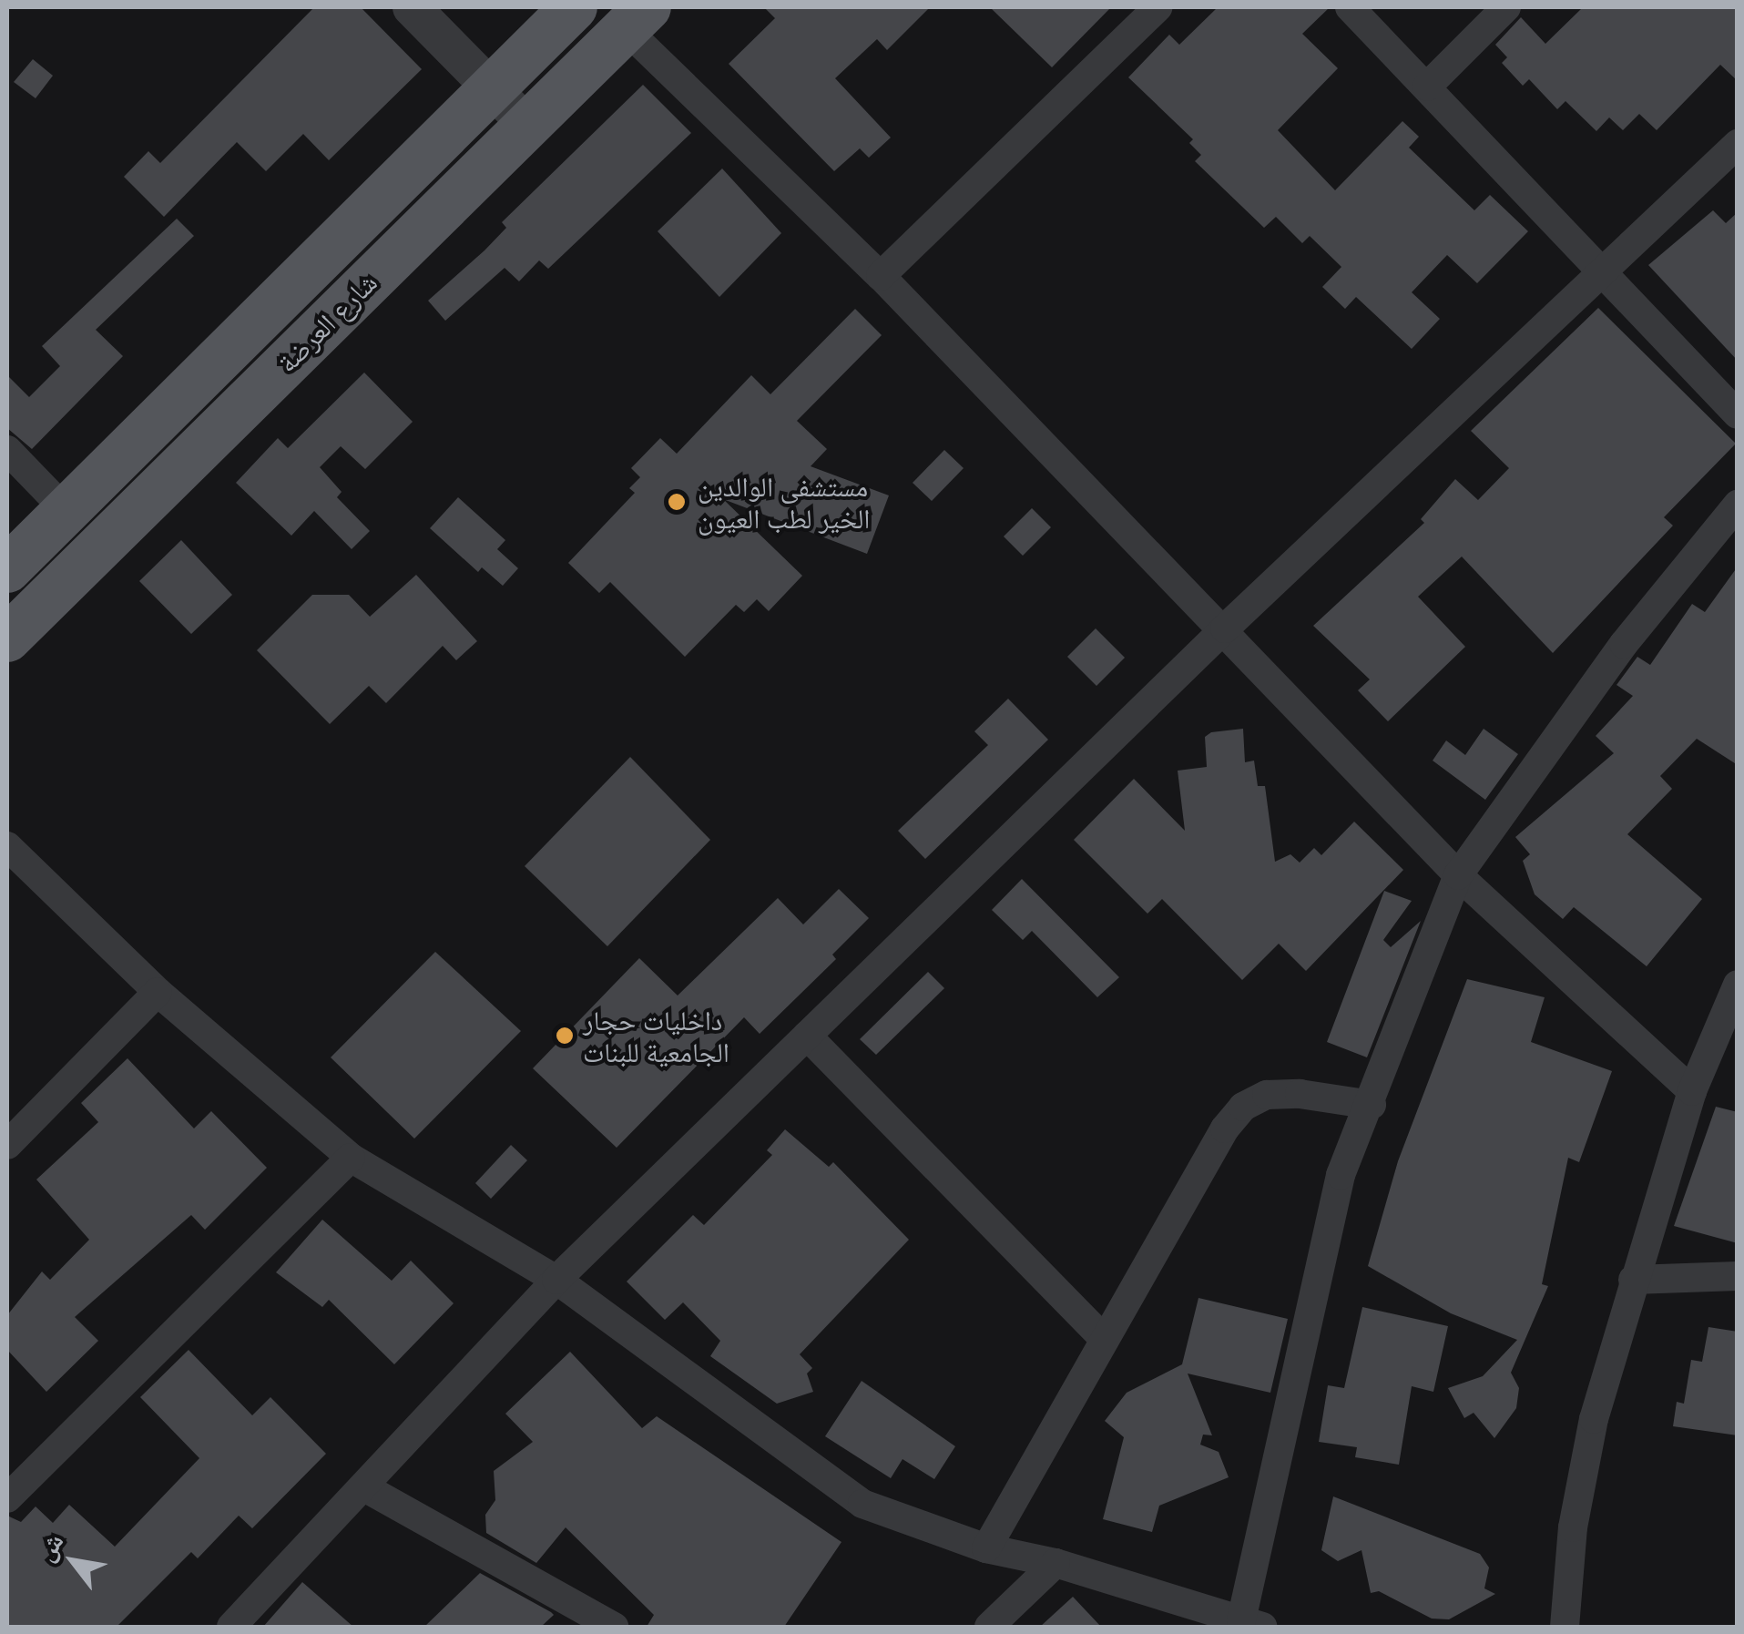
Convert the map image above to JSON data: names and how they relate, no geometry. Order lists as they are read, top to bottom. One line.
{"streets":{"main road":["شارع العرضة"]},"places":["مستشفى الوالدين الخير لطب العيون","داخليات حجار الجامعية للبنات"],"north":"top left"}
